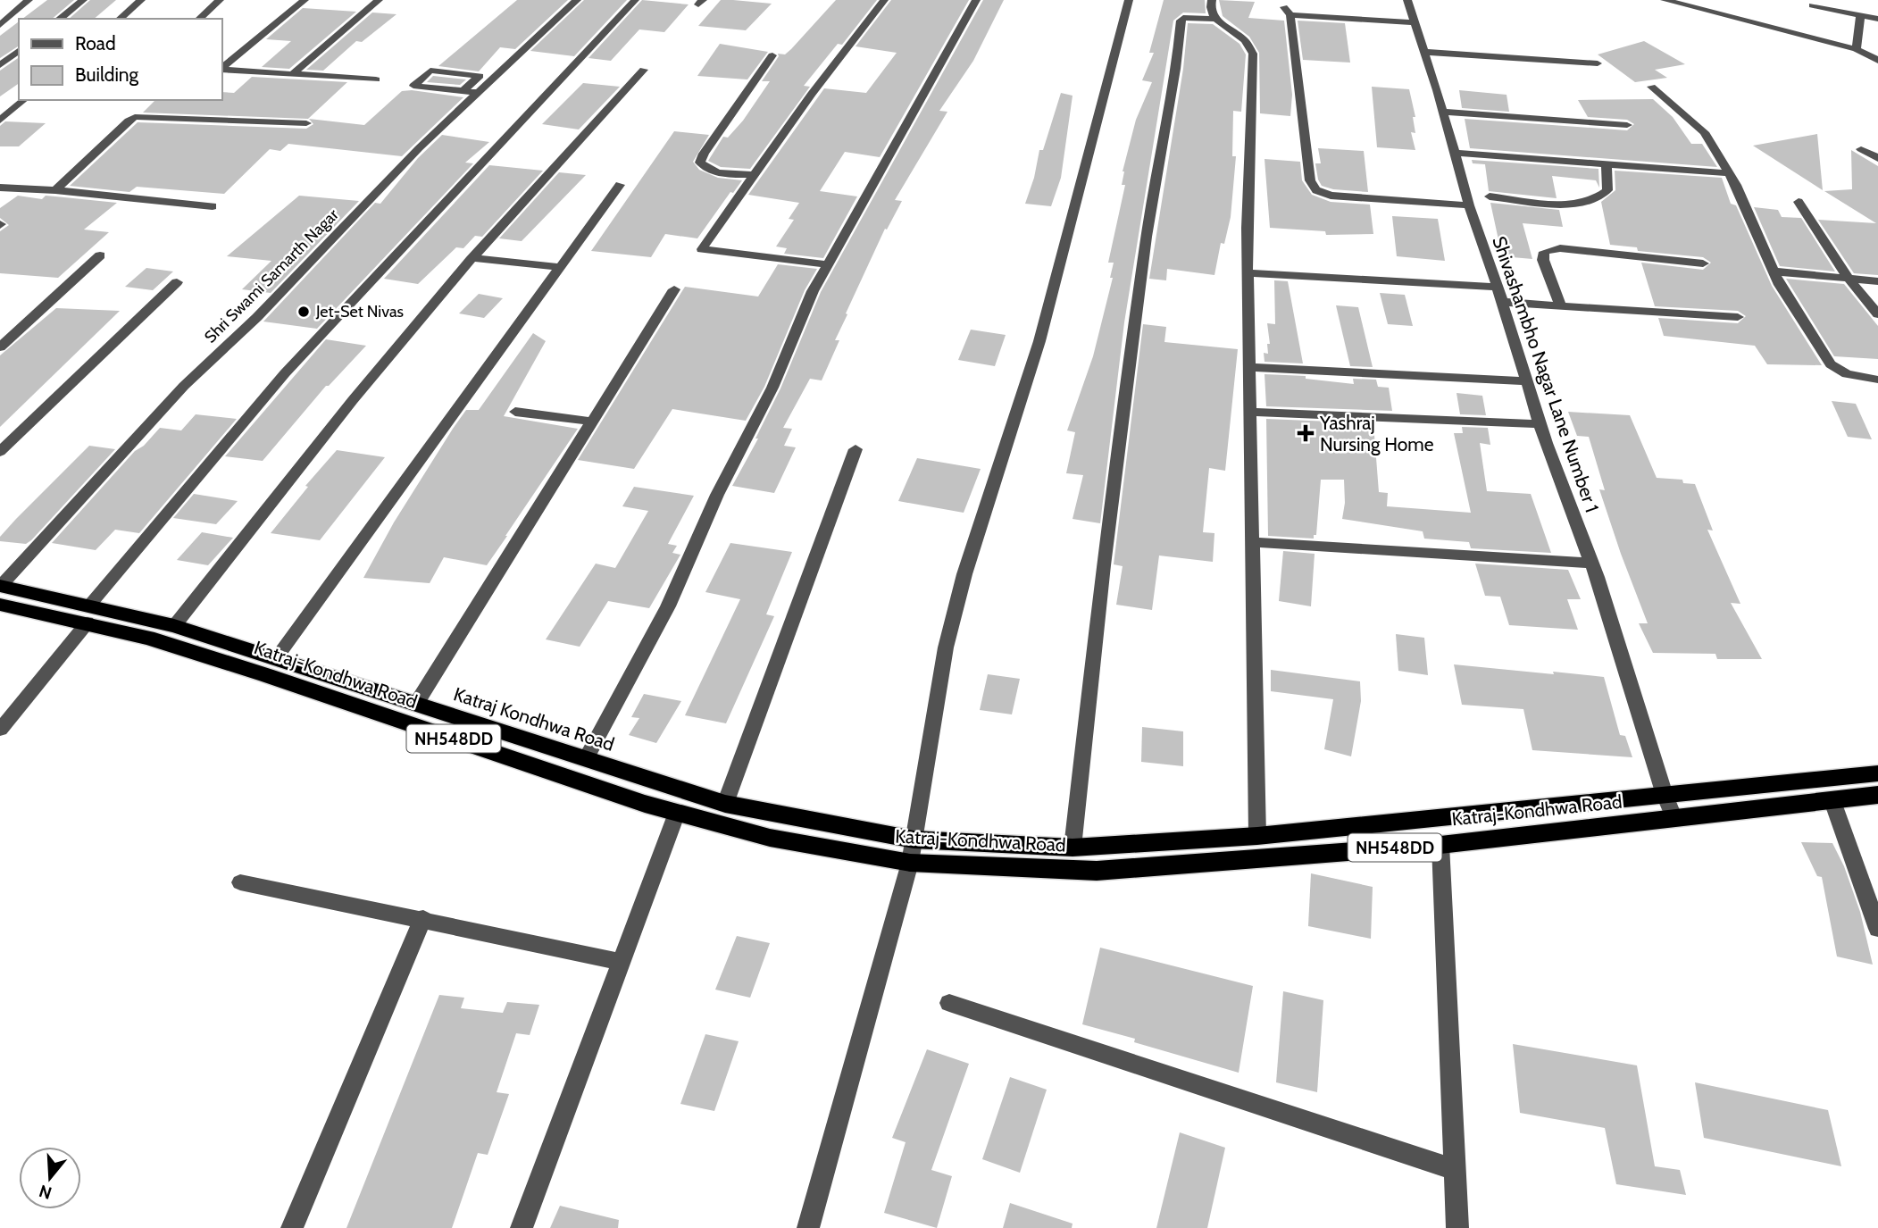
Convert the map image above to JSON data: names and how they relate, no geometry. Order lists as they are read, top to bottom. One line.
{"streets":{"highway":["Katraj-Kondhwa Road","Katraj Kondhwa Road","NH548DD"],"street":["Shri Swami Samarth Nagar","Shivashambho Nagar Lane Number 1"]},"crossings":[["Shri Swami Samarth Nagar","Katraj Kondhwa Road"],["Shivashambho Nagar Lane Number 1","Katraj-Kondhwa Road"],["Katraj-Kondhwa Road","Katraj Kondhwa Road"]],"places":{"other":["Jet-Set Nivas"],"health":["Yashraj Nursing Home"]},"legend":["Road","Building"],"north":"bottom"}
